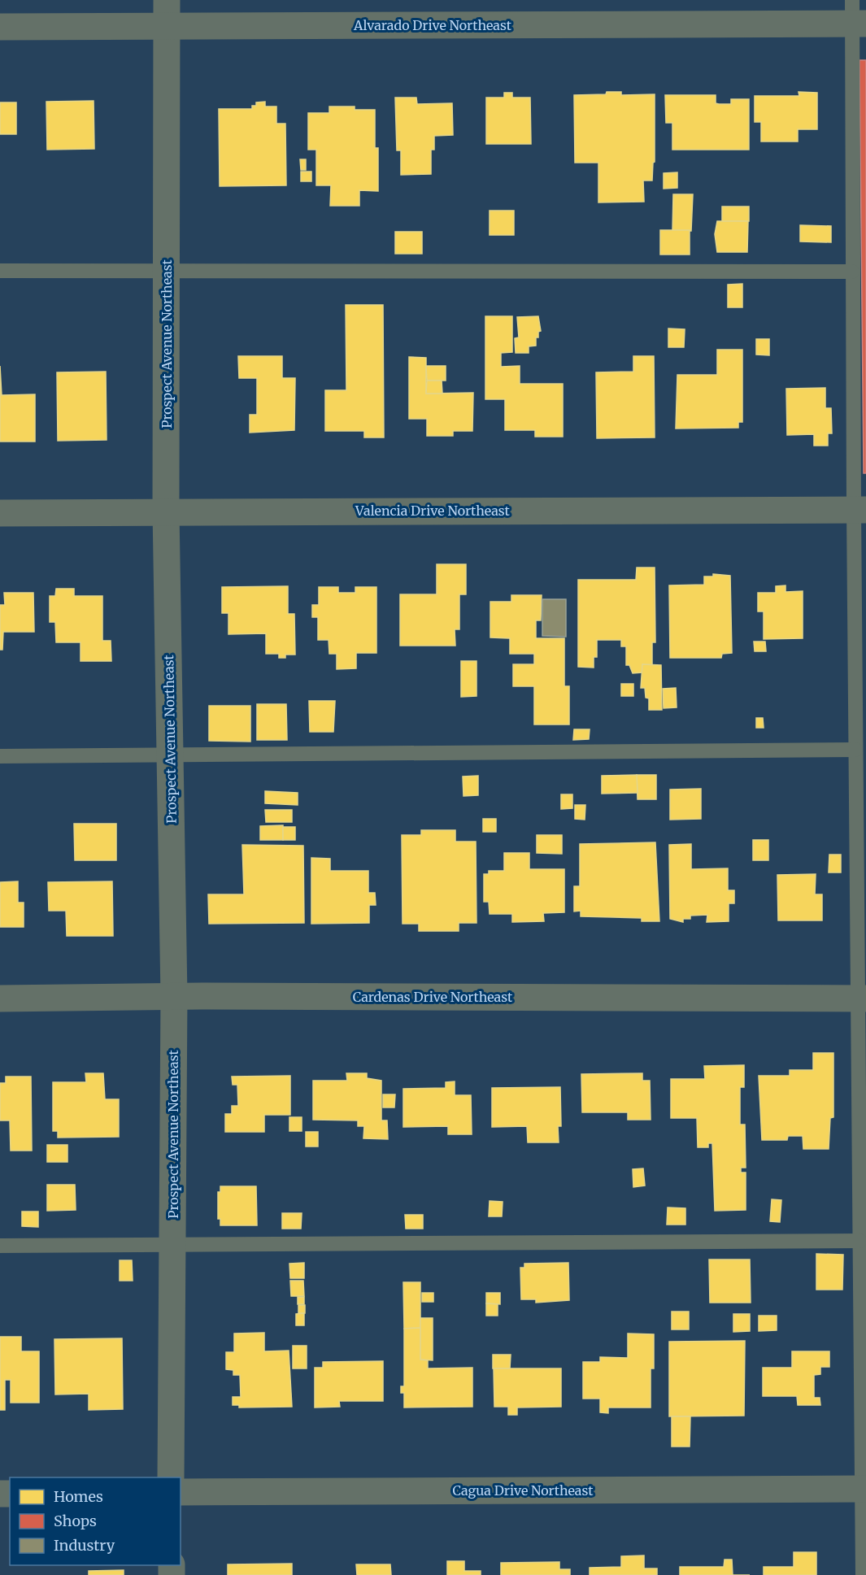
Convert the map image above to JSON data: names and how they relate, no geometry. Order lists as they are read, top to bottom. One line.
{"streets":{"street":["Alvarado Drive Northeast","Prospect Avenue Northeast","Valencia Drive Northeast","Cardenas Drive Northeast","Cagua Drive Northeast"]},"crossings":[["Alvarado Drive Northeast","Prospect Avenue Northeast"],["Prospect Avenue Northeast","Valencia Drive Northeast"],["Prospect Avenue Northeast","Cardenas Drive Northeast"]],"legend":["Homes","Shops","Industry"]}
